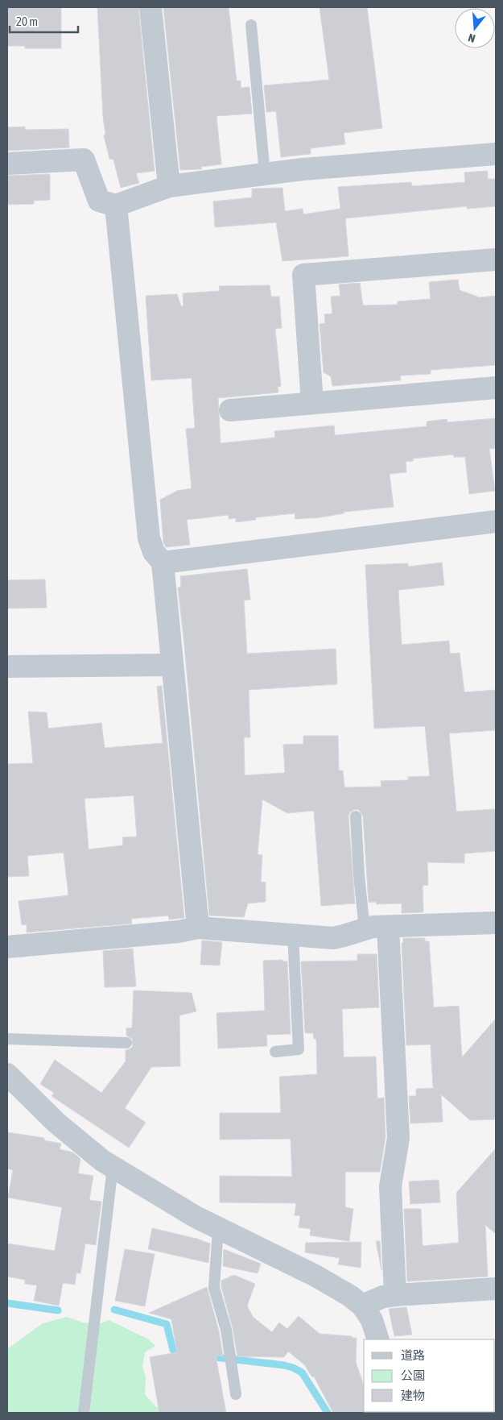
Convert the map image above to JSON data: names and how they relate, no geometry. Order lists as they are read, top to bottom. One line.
{"legend":["道路","公園","建物"],"scale_bar":"20 m","north":"bottom"}
